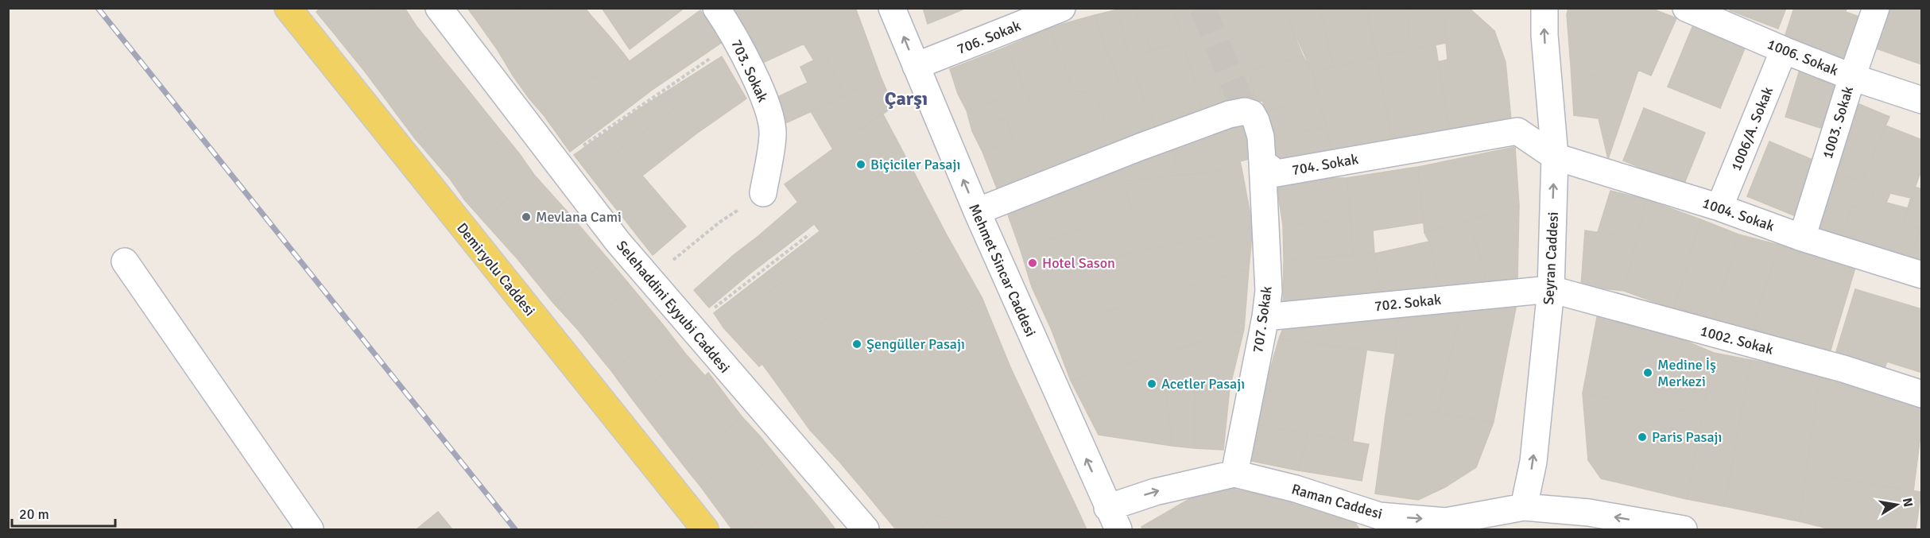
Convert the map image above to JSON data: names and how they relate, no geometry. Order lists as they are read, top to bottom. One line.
{"streets":{"main road":["Demiryolu Caddesi"],"street":["706. Sokak","1006. Sokak","703. Sokak","1003. Sokak","1006/A. Sokak","704. Sokak","1004. Sokak","Seyran Caddesi","Mehmet Sincar Caddesi","702. Sokak","Selehaddini Eyyubi Caddesi","707. Sokak","1002. Sokak","Raman Caddesi"]},"crossings":[["706. Sokak","Mehmet Sincar Caddesi"],["1006. Sokak","1003. Sokak"],["1006. Sokak","1006/A. Sokak"],["1003. Sokak","1004. Sokak"],["1006/A. Sokak","1004. Sokak"],["704. Sokak","1004. Sokak"],["704. Sokak","Seyran Caddesi"],["704. Sokak","707. Sokak"],["1004. Sokak","Seyran Caddesi"],["Seyran Caddesi","702. Sokak"],["Seyran Caddesi","1002. Sokak"],["Seyran Caddesi","Raman Caddesi"],["Mehmet Sincar Caddesi","Raman Caddesi"],["702. Sokak","707. Sokak"],["702. Sokak","1002. Sokak"],["707. Sokak","Raman Caddesi"]],"one_way":["Seyran Caddesi","Mehmet Sincar Caddesi"],"districts":["Çarşı"],"places":["Biçiciler Pasajı","Mevlana Cami","Hotel Sason","Şengüller Pasajı","Medine İş Merkezi","Acetler Pasajı","Paris Pasajı"],"scale_bar":"20 m","north":"right"}
